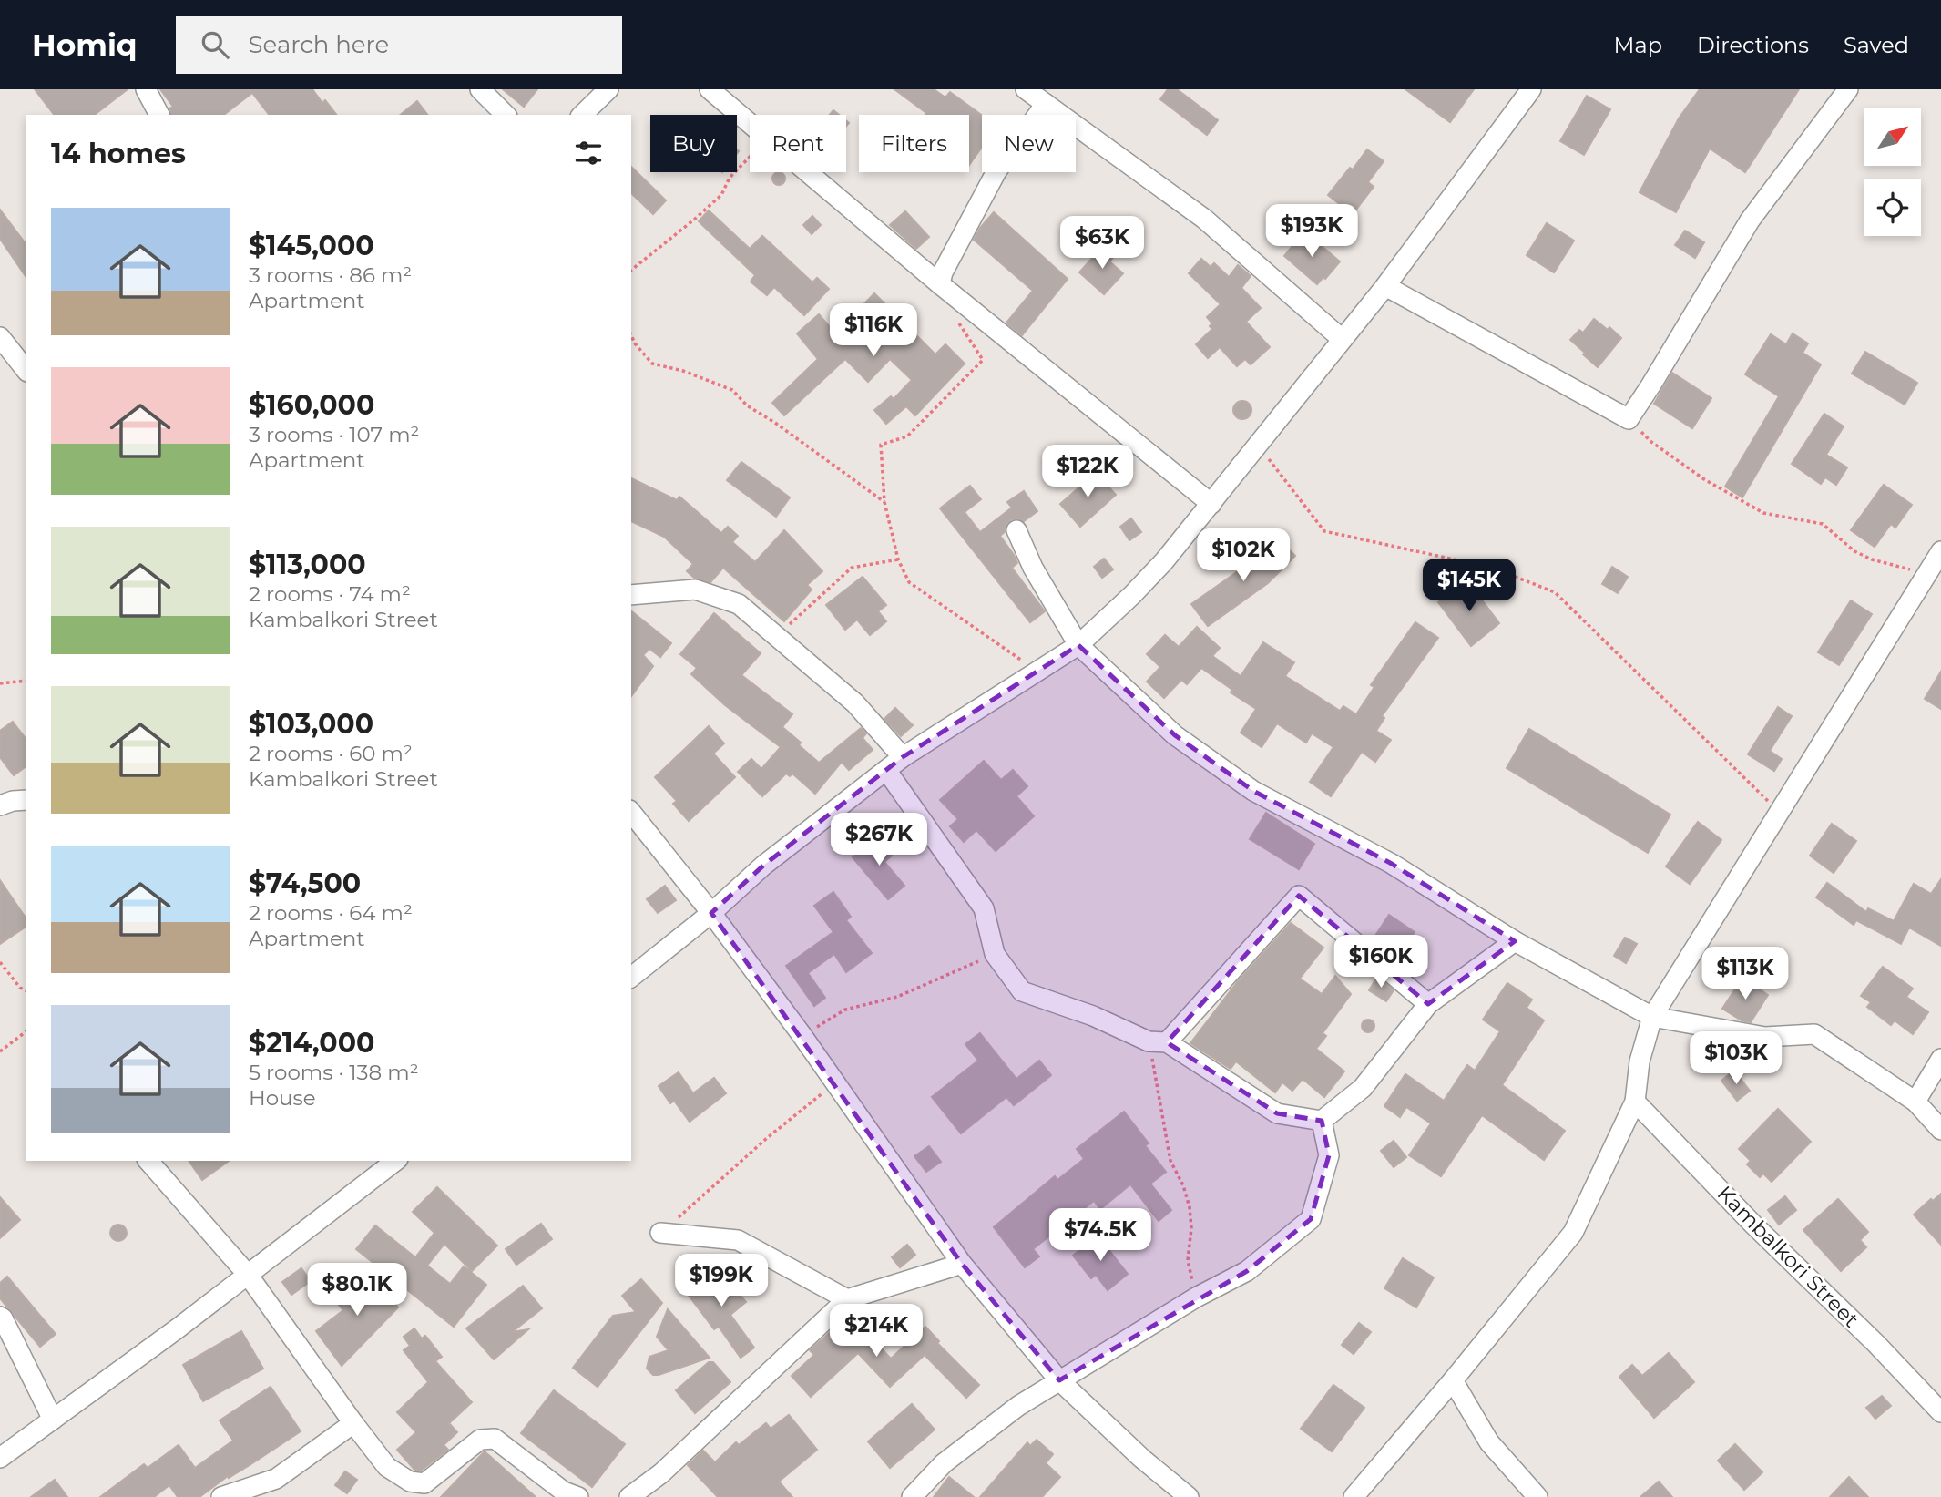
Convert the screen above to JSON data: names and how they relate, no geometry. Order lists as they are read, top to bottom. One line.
{"streets":{"street":["Kambalkori Street"]},"north":"top right","page":{"header":"Homiq","search":"Search here","nav":["Map","Directions","Saved"],"chip":["Buy","Rent","Filters","New"],"heading":"14 homes","list":[{"name":"$145,000","note":"3 rooms · 86 m² · Apartment"},{"name":"$160,000","note":"3 rooms · 107 m² · Apartment"},{"name":"$113,000","note":"2 rooms · 74 m² · Kambalkori Street"},{"name":"$103,000","note":"2 rooms · 60 m² · Kambalkori Street"},{"name":"$74,500","note":"2 rooms · 64 m² · Apartment"},{"name":"$214,000","note":"5 rooms · 138 m² · House"}],"price":["$193K","$63K","$116K","$122K","$102K","$145K","$267K","$160K","$113K","$103K","$74.5K","$199K","$80.1K","$214K"]}}
